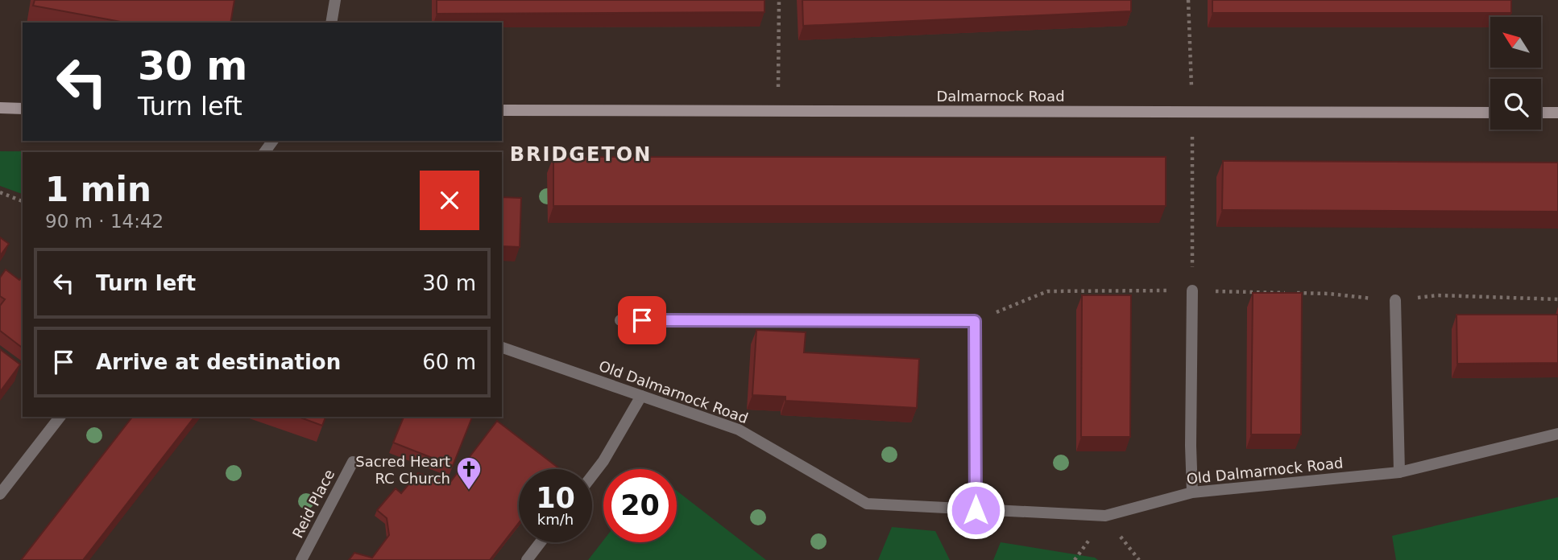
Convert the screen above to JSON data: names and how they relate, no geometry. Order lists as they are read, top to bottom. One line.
{"streets":{"street":["Dalmarnock Road","Old Dalmarnock Road","Reid Place"]},"districts":["BRIDGETON"],"places":{"church":["Sacred Heart RC Church"]},"north":"top left","page":{"turn":["30 m","Turn left"],"heading":["1 min","90 m · 14:42"],"list":[{"name":"Turn left","value":"30 m"},{"name":"Arrive at destination","value":"60 m"}],"speed":"10 km/h","limit":"20"}}
